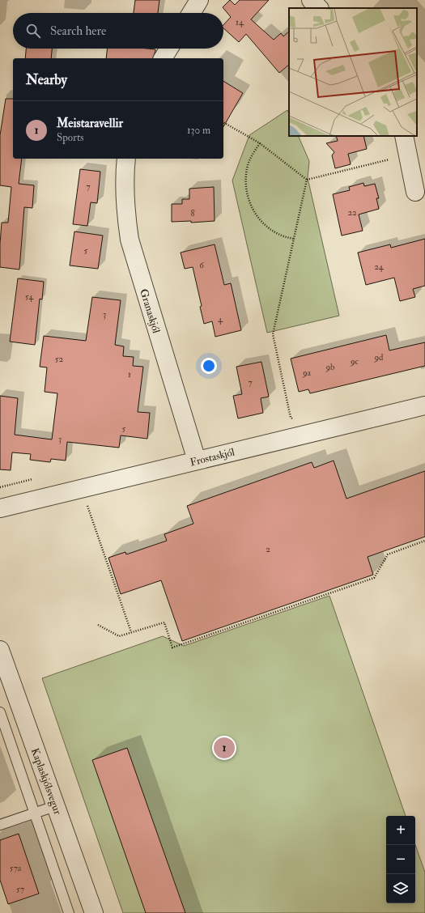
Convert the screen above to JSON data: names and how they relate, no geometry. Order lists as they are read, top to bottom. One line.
{"streets":{"street":["Granaskjól","Frostaskjól","Kaplaskjólsvegur"]},"crossings":[["Granaskjól","Frostaskjól"]],"house_numbers":["14","7","22","8","5","6","24","54","3","4","9d","52","9c","9b","9a","1","7","5","3","2","57a","57"],"page":{"search":"Search here","heading":"Nearby","list":[{"mark":"1","name":"Meistaravellir","note":"Sports","value":"130 m"}],"pins":"1","map_buttons":["+","−"]}}
